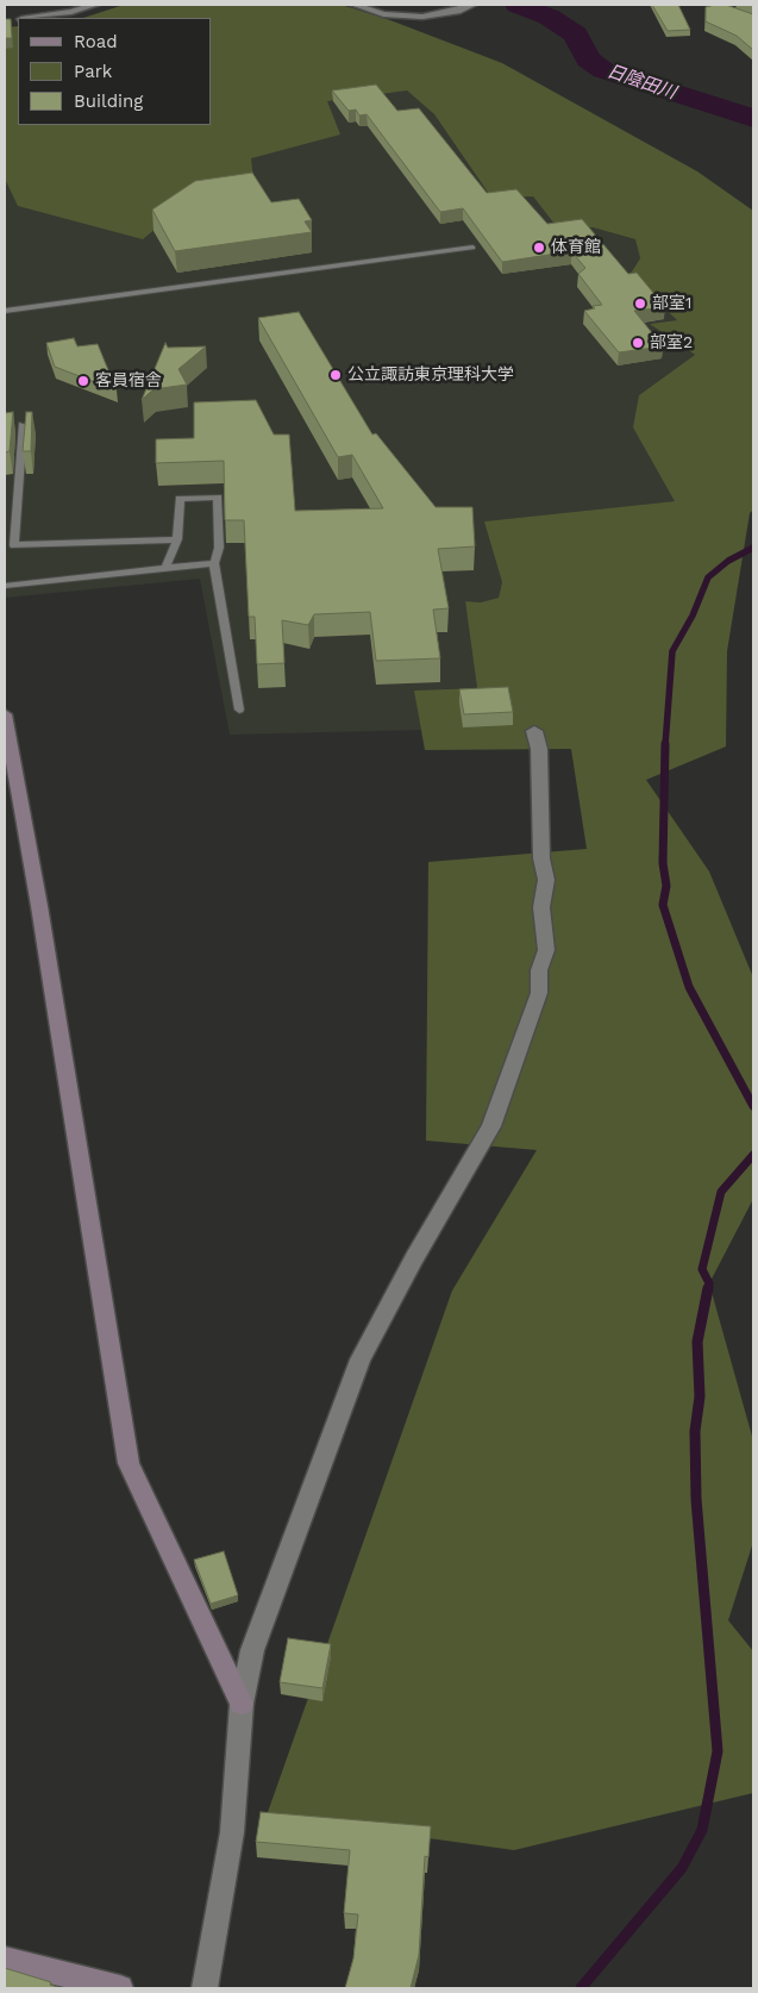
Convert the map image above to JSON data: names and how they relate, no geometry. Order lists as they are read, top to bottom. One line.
{"water":["日陰田川"],"places":["体育館","部室1","部室2","公立諏訪東京理科大学","客員宿舎"],"legend":["Road","Park","Building"]}
